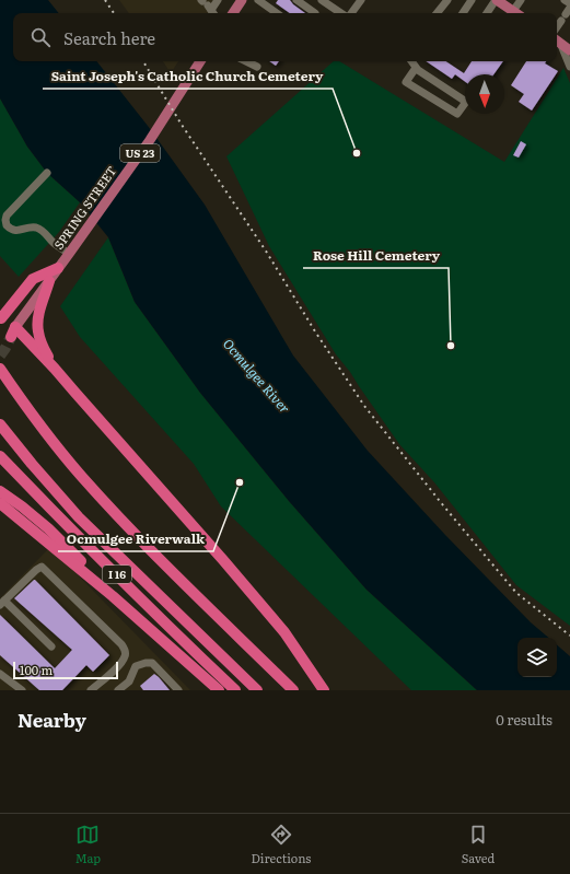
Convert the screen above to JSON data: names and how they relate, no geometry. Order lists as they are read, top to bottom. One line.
{"streets":{"highway":["I 16"],"main road":["US 23","SPRING STREET"]},"water":["Ocmulgee River"],"places":["Saint Joseph's Catholic Church Cemetery","Rose Hill Cemetery","Ocmulgee Riverwalk"],"scale_bar":"100 m","north":"bottom","page":{"search":"Search here","scale":"100 m","heading":["Nearby","0 results"],"nav":["Map","Directions","Saved"]}}
